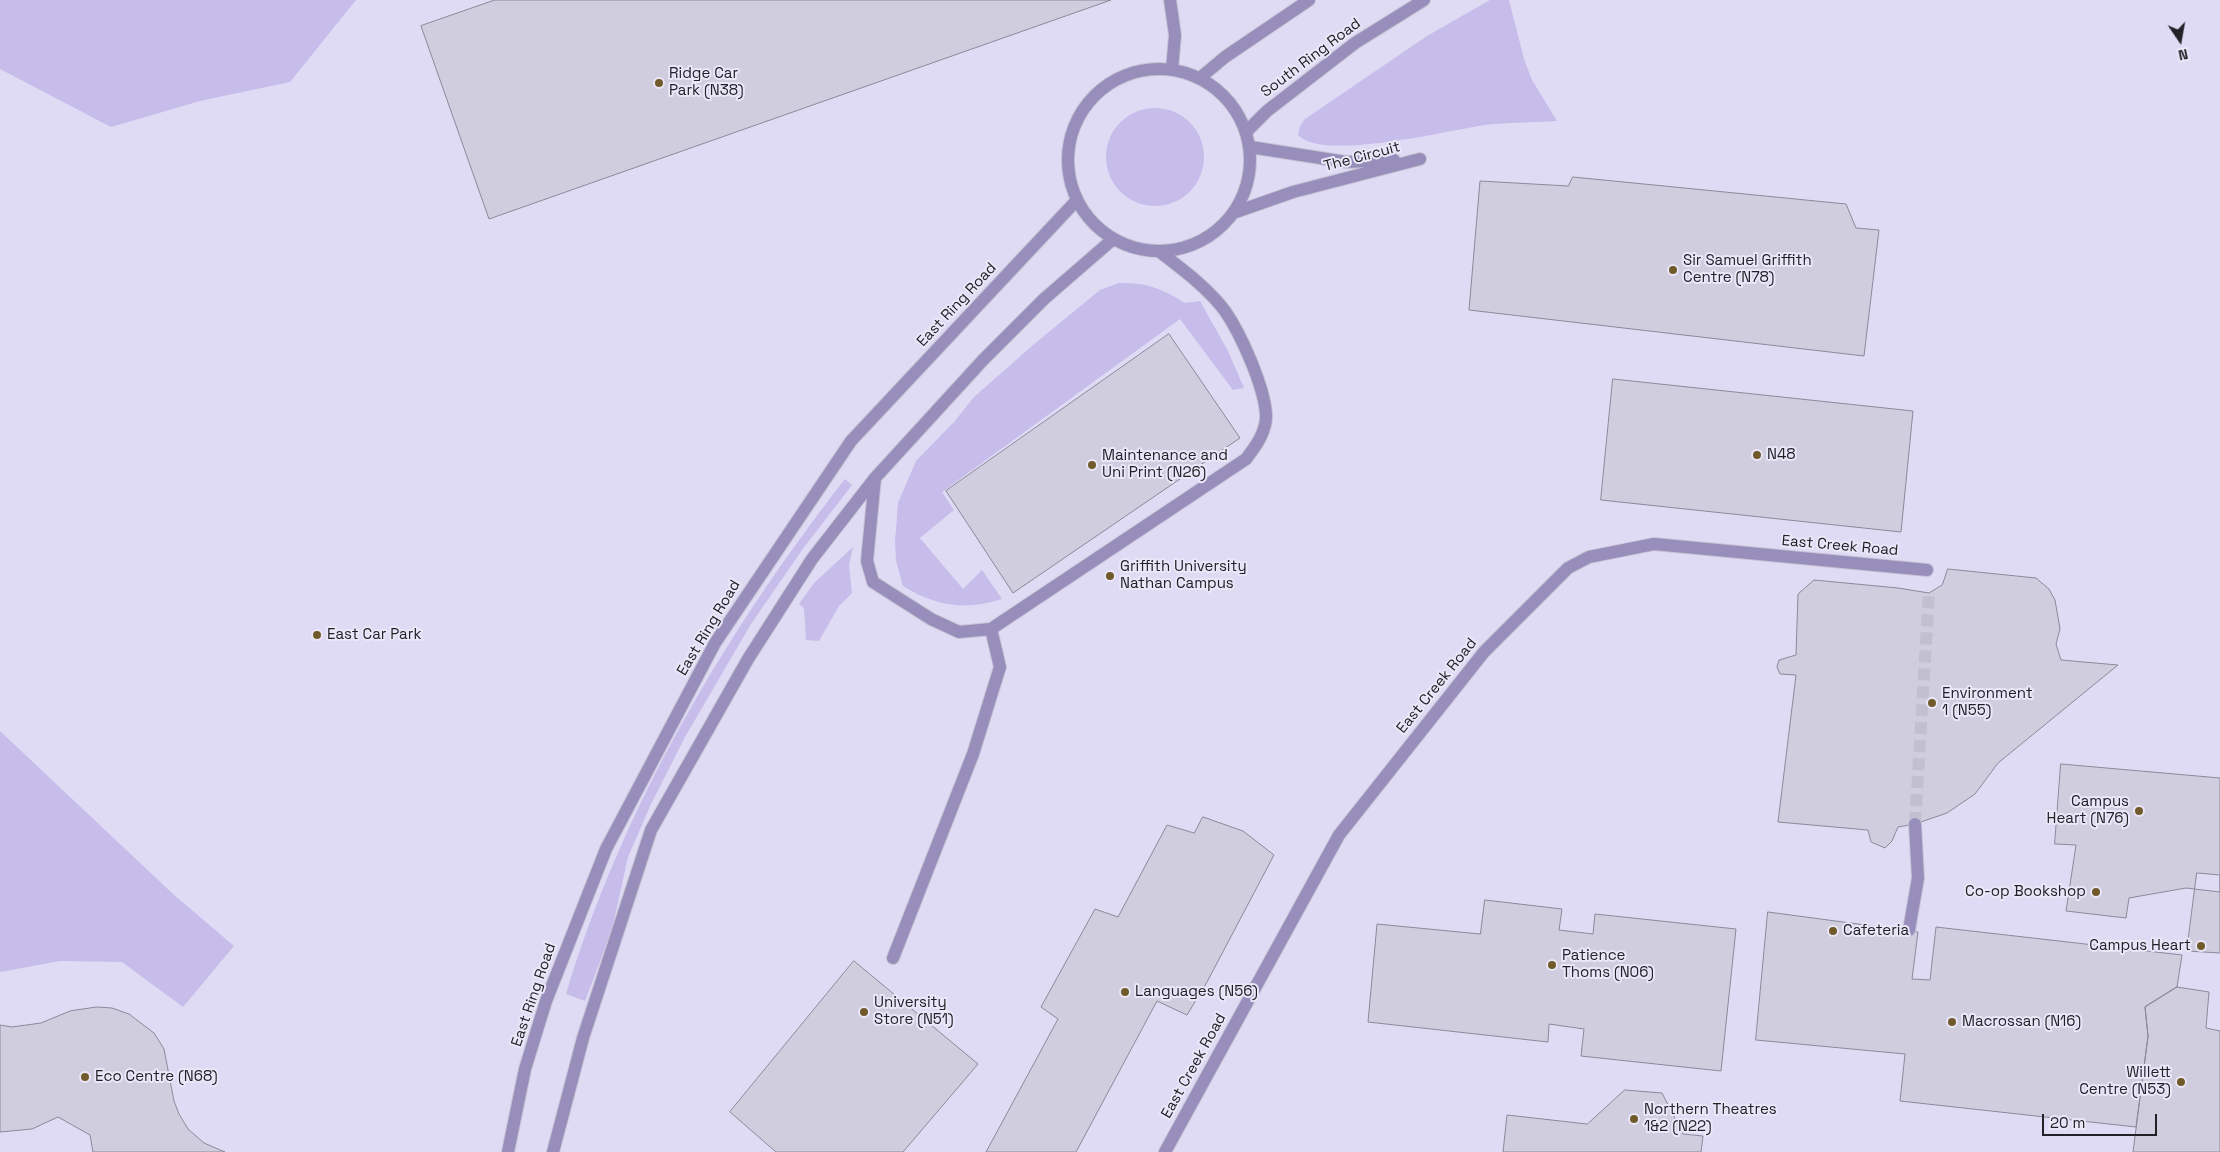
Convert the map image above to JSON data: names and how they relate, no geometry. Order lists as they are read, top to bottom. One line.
{"streets":{"street":["South Ring Road","The Circuit","East Ring Road","East Creek Road"]},"places":["Ridge Car Park (N38)","Sir Samuel Griffith Centre (N78)","N48","Maintenance and Uni Print (N26)","Griffith University Nathan Campus","East Car Park","Environment 1 (N55)","Campus Heart (N76)","Co-op Bookshop","Cafeteria","Campus Heart","Patience Thoms (N06)","Languages (N56)","University Store (N51)","Macrossan (N16)","Eco Centre (N68)","Willett Centre (N53)","Northern Theatres 1&2 (N22)"],"scale_bar":"20 m","north":"bottom"}
